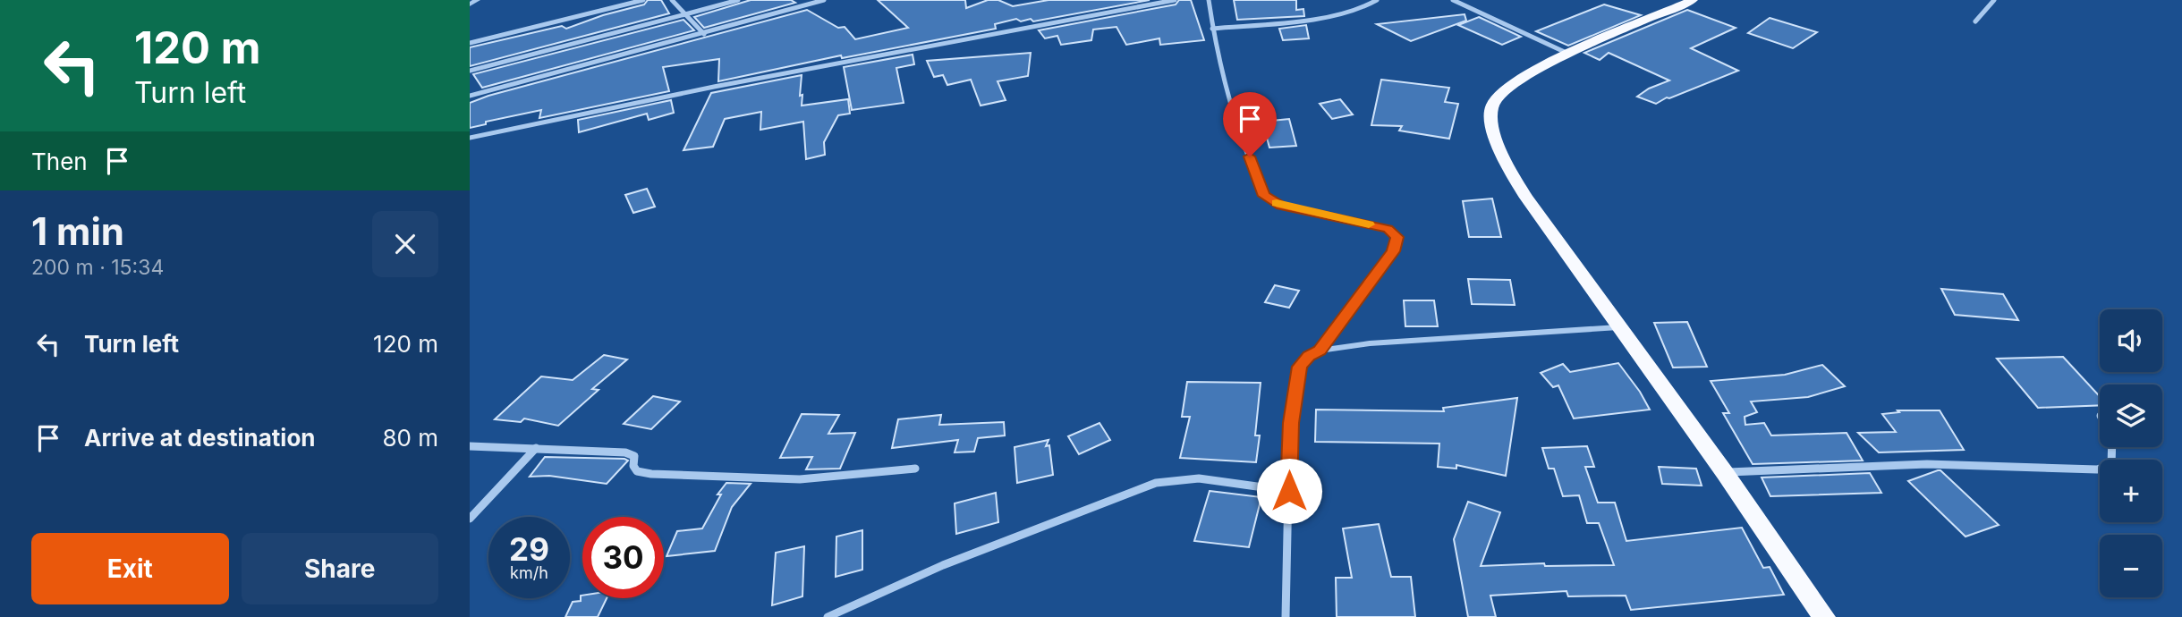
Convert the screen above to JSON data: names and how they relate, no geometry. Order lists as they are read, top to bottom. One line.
{"page":{"turn":["120 m","Turn left"],"then":"Then","heading":["1 min","200 m · 15:34"],"list":[{"name":"Turn left","value":"120 m"},{"name":"Arrive at destination","value":"80 m"}],"map_buttons":["+","−"],"speed":"29 km/h","limit":"30","buttons":["Exit","Share"]}}
